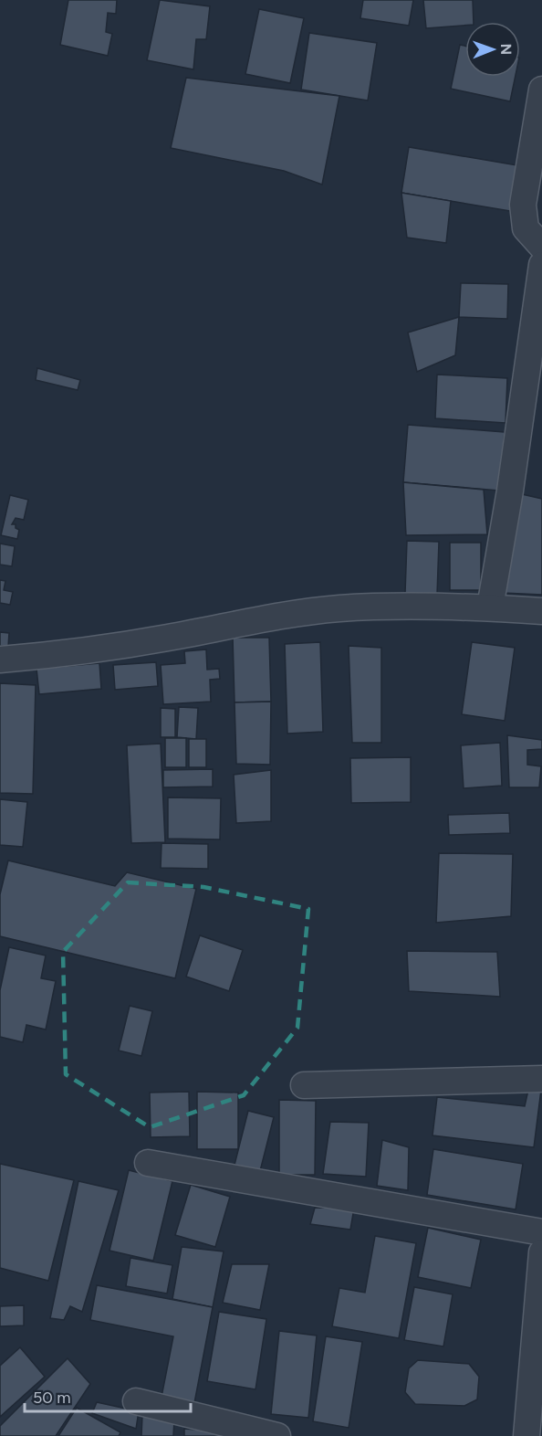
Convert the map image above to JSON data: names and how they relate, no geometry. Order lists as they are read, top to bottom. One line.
{"scale_bar":"50 m","north":"right"}
